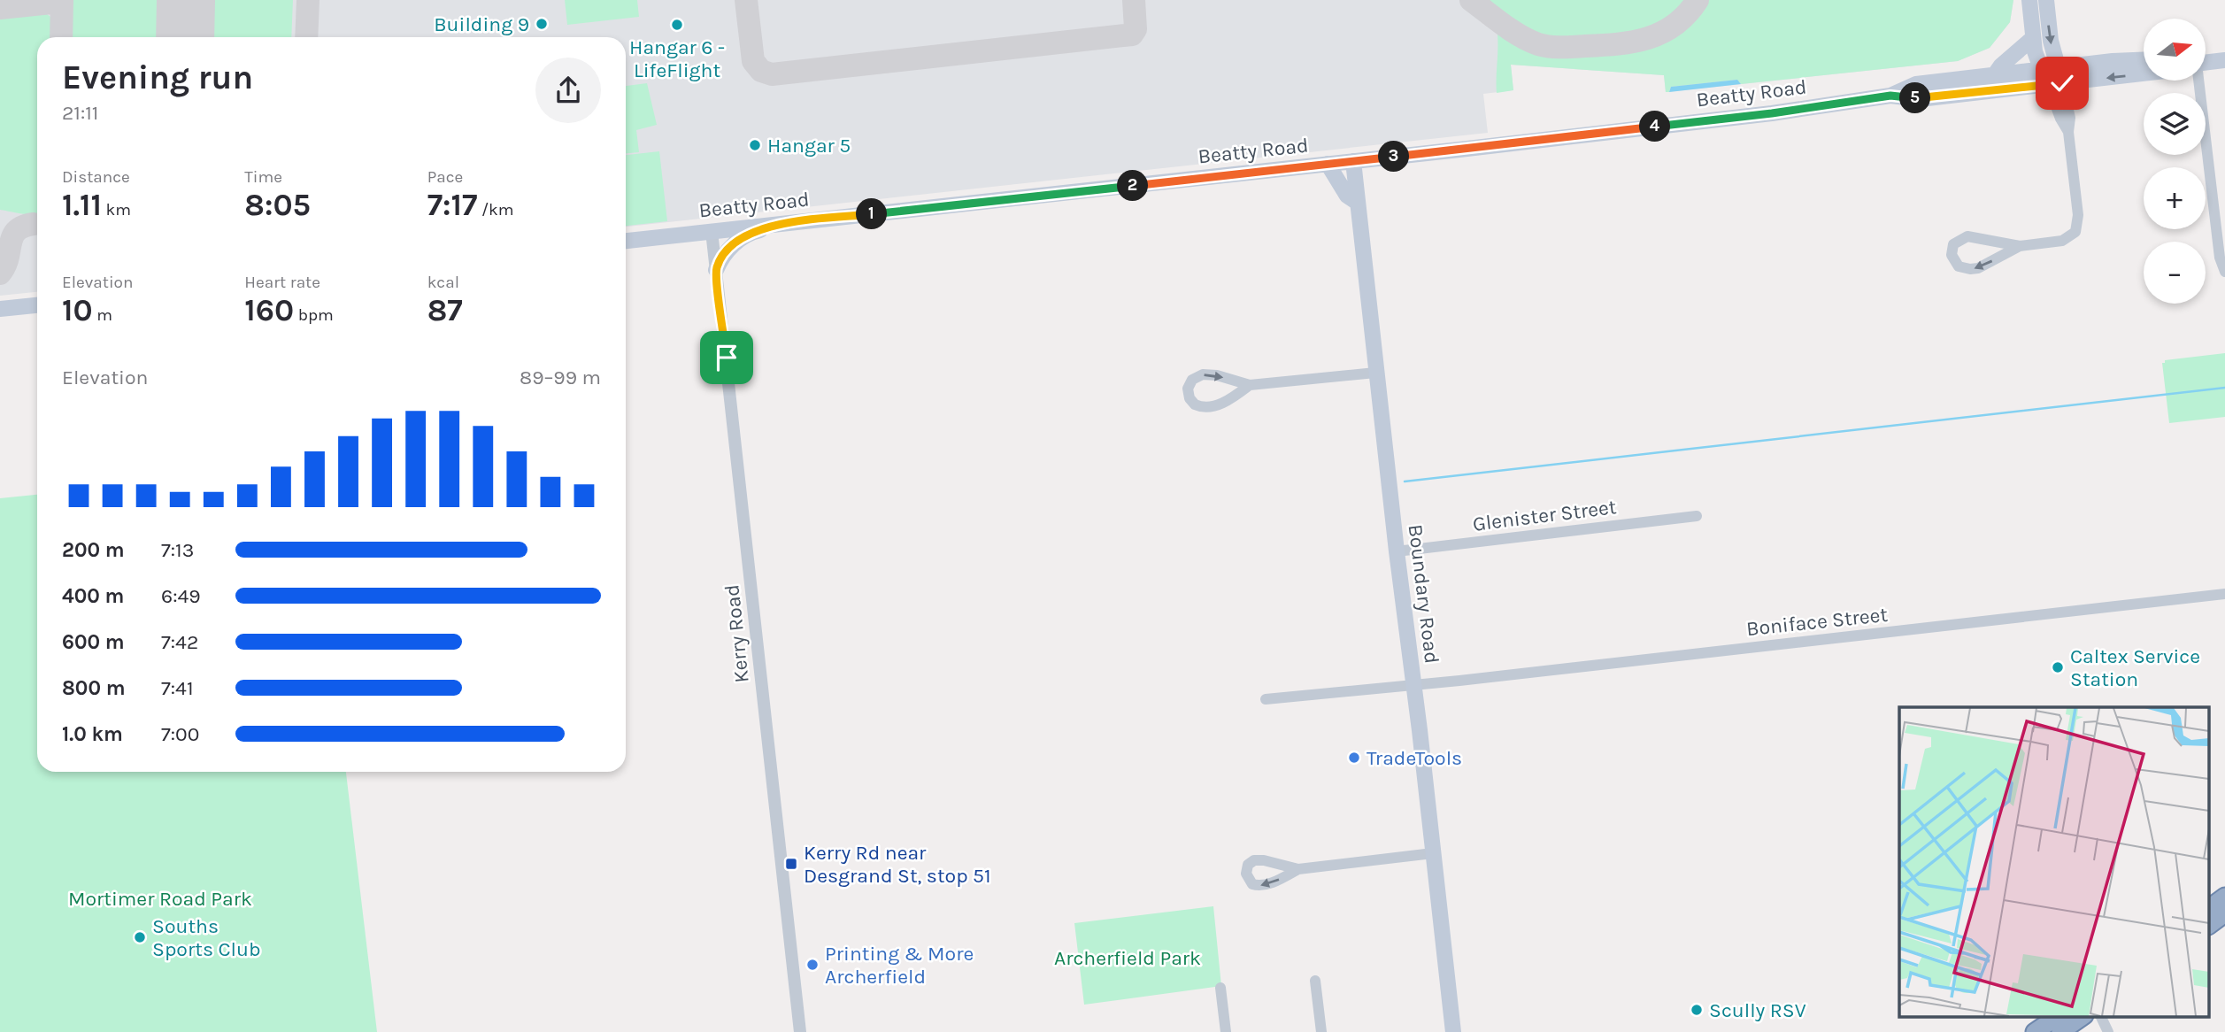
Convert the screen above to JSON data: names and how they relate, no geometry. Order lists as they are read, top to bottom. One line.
{"streets":{"main road":["Beatty Road","Boundary Road"],"street":["Glenister Street","Boniface Street","Kerry Road"]},"crossings":[["Beatty Road","Boundary Road"],["Beatty Road","Kerry Road"],["Glenister Street","Boundary Road"],["Boundary Road","Boniface Street"]],"parks":["Mortimer Road Park","Archerfield Park"],"places":{"other":["Building 9","Hangar 6 - LifeFlight","Hangar 5","Caltex Service Station","TradeTools","Souths Sports Club","Printing & More Archerfield","Scully RSV"],"transit":["Kerry Rd near Desgrand St, stop 51"]},"north":"right","page":{"map_buttons":["+","−"],"heading":["Evening run","21:11"],"pins":["5","4","3","2","1"],"stats":[["Distance","1.11 km"],["Time","8:05"],["Pace","7:17 /km"],["Elevation","10 m"],["Heart rate","160 bpm"],["kcal","87"]],"chart":["Elevation","89–99 m"],"list":[{"name":"200 m","note":"7:13"},{"name":"400 m","note":"6:49"},{"name":"600 m","note":"7:42"},{"name":"800 m","note":"7:41"},{"name":"1.0 km","note":"7:00"}]}}
